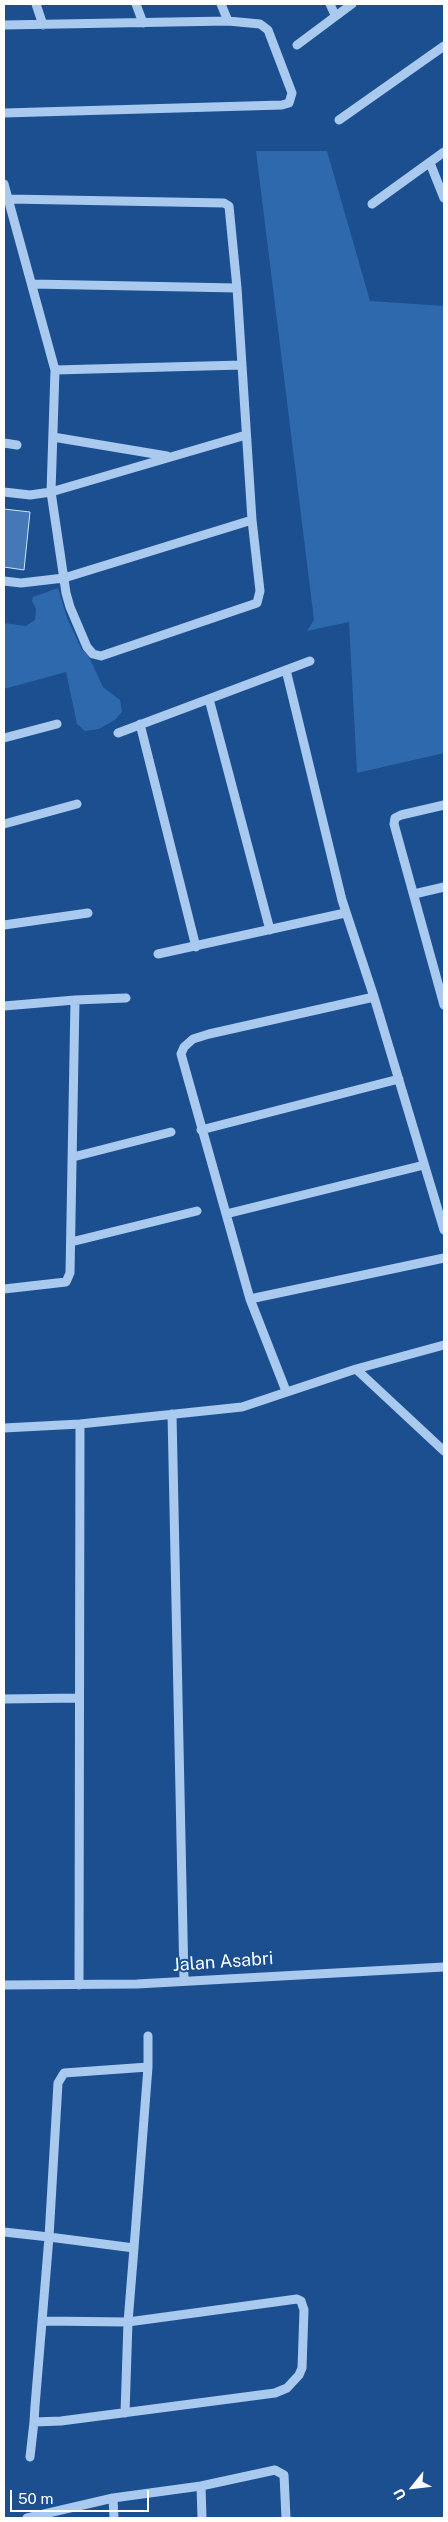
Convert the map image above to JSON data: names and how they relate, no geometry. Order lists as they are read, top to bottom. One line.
{"streets":{"street":["Jalan Asabri"]},"scale_bar":"50 m","north":"bottom left"}
